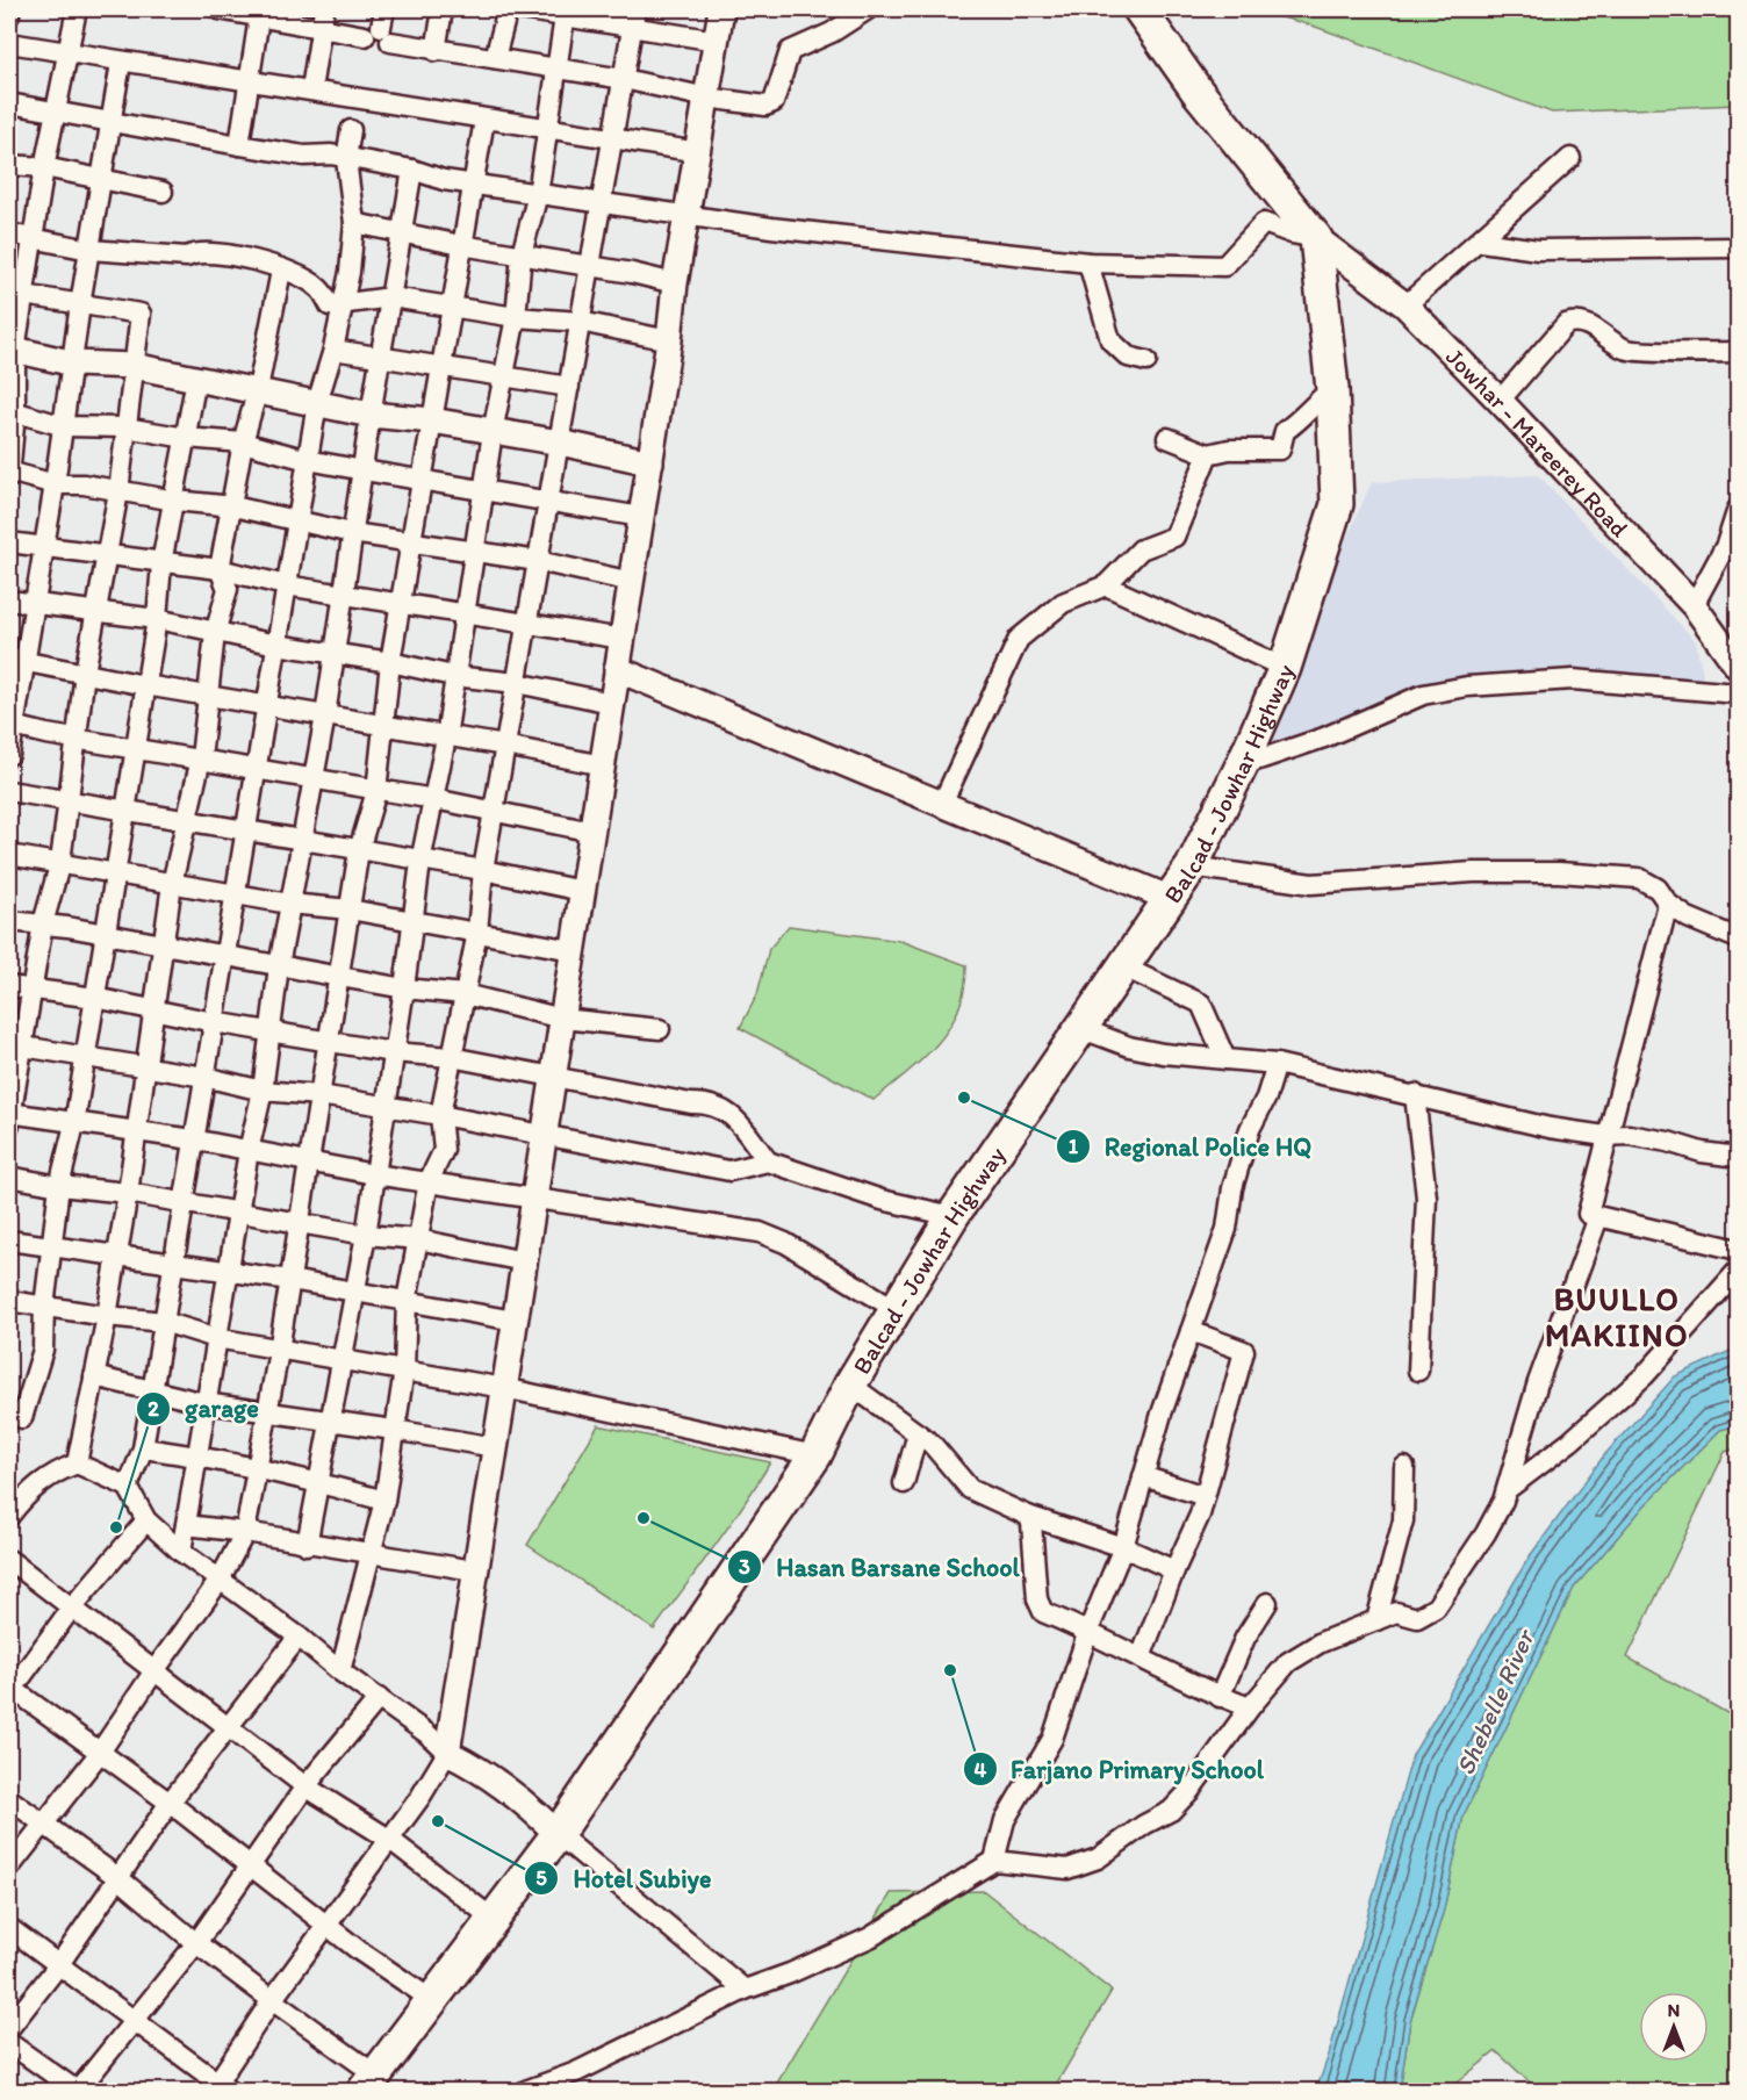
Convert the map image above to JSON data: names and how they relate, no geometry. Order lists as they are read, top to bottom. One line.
{"streets":{"main road":["Balcad - Jowhar Highway"],"street":["Jowhar - Mareerey Road"]},"crossings":[["Jowhar - Mareerey Road","Balcad - Jowhar Highway"]],"districts":["BUULLO MAKIINO"],"water":["Shebelle River"],"places":["Regional Police HQ","Hasan Barsane School","garage","Farjano Primary School","Hotel Subiye"],"north":"top"}
